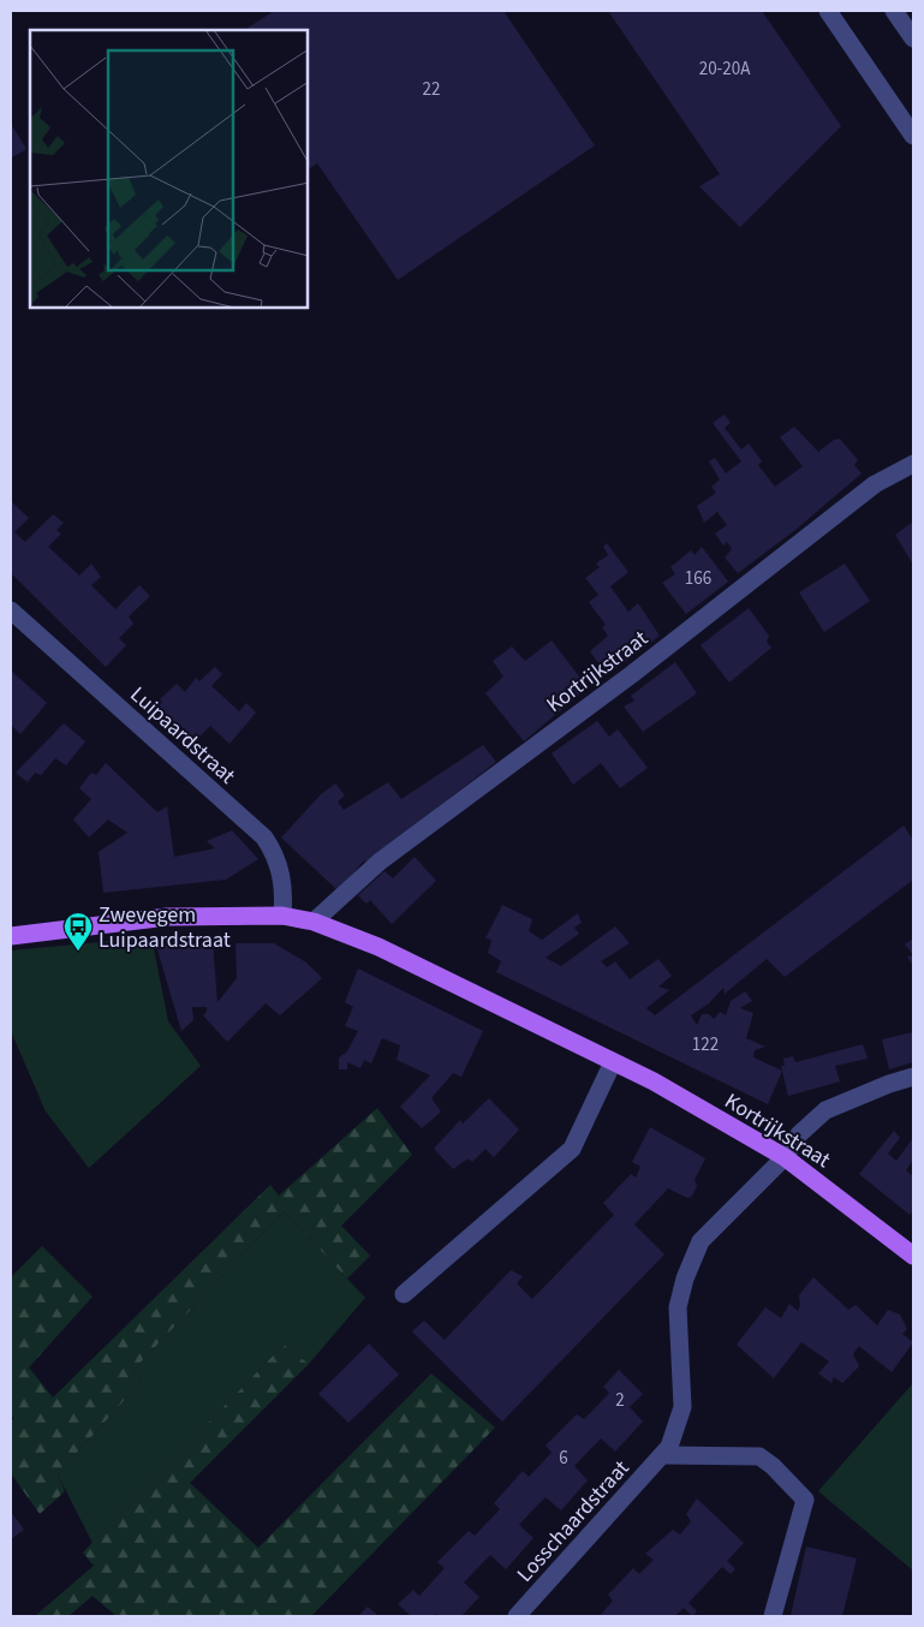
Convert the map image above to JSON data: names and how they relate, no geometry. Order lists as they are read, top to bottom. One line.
{"streets":{"main road":["Kortrijkstraat"],"street":["Luipaardstraat","Losschaardstraat"]},"crossings":[["Kortrijkstraat","Luipaardstraat"],["Kortrijkstraat","Losschaardstraat"]],"places":{"bus stop":["Zwevegem Luipaardstraat"]},"house_numbers":["20-20A","22","166","122","2","6"]}
